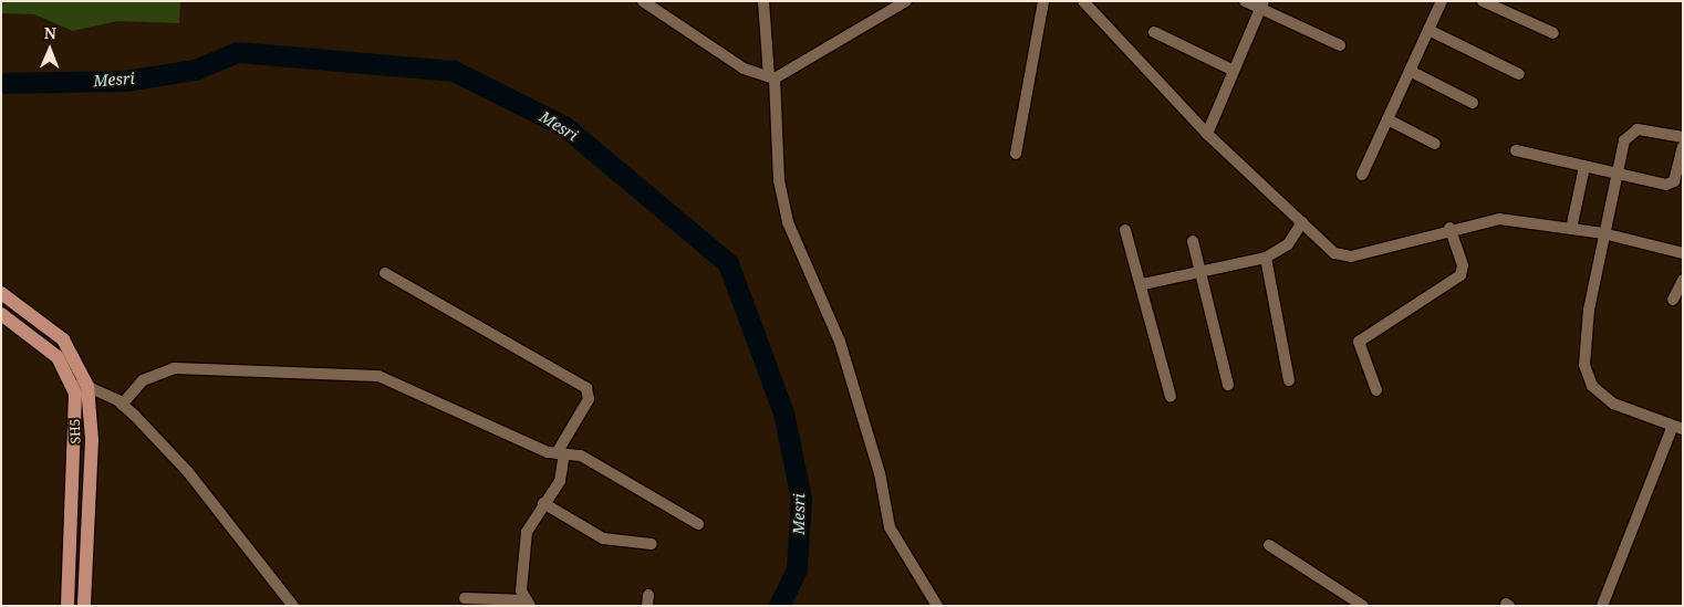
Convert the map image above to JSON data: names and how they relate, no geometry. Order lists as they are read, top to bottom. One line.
{"streets":{"main road":["SH5"]},"water":["Mesri"],"north":"top"}
